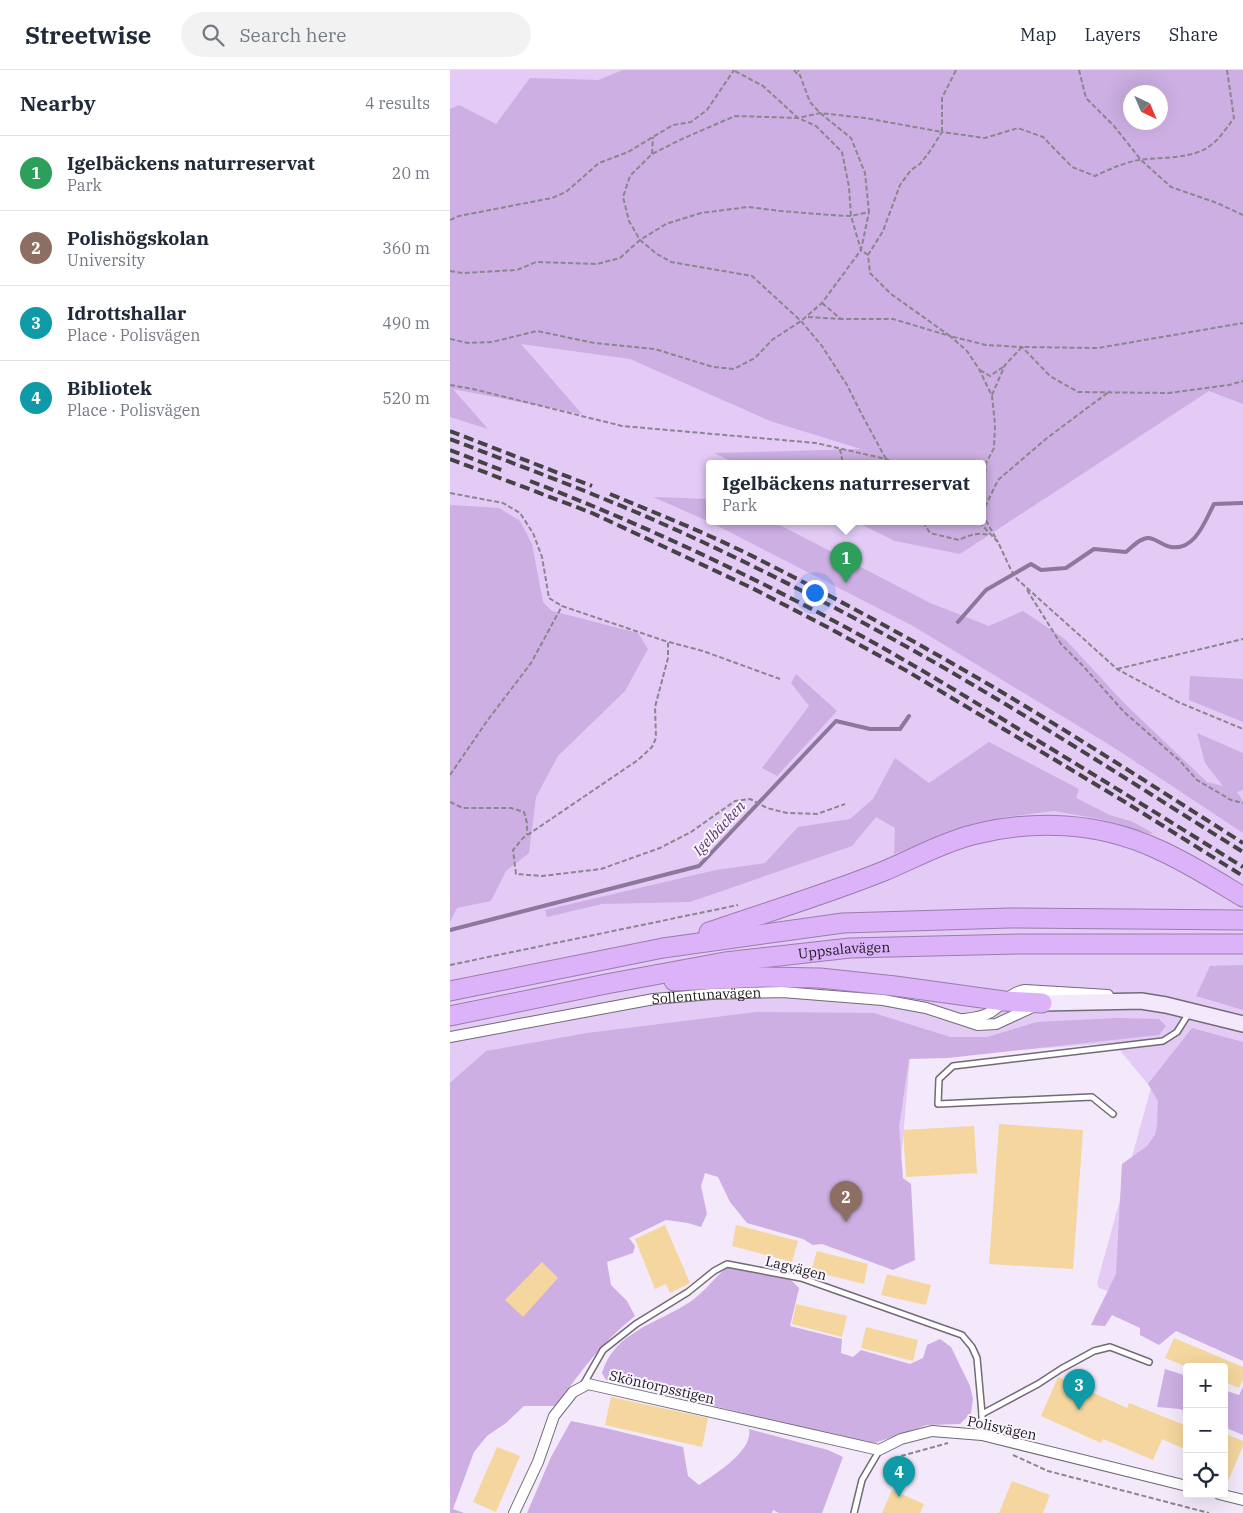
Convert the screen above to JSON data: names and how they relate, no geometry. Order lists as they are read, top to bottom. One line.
{"streets":{"highway":["Uppsalavägen"],"street":["Sollentunavägen","Sköntorpsstigen","Polisvägen"],"lane":["Lagvägen"]},"crossings":[["Lagvägen","Sköntorpsstigen"],["Lagvägen","Polisvägen"],["Sköntorpsstigen","Polisvägen"]],"water":["Igelbäcken"],"north":"bottom right","page":{"header":"Streetwise","search":"Search here","nav":["Map","Layers","Share"],"heading":["Nearby","4 results"],"list":[{"mark":"1","name":"Igelbäckens naturreservat","note":"Park","value":"20 m"},{"mark":"2","name":"Polishögskolan","note":"University","value":"360 m"},{"mark":"3","name":"Idrottshallar","note":"Place · Polisvägen","value":"490 m"},{"mark":"4","name":"Bibliotek","note":"Place · Polisvägen","value":"520 m"}],"popup":["Igelbäckens naturreservat","Park"],"pins":["1","2","3","4"],"map_buttons":["+","−"]}}
